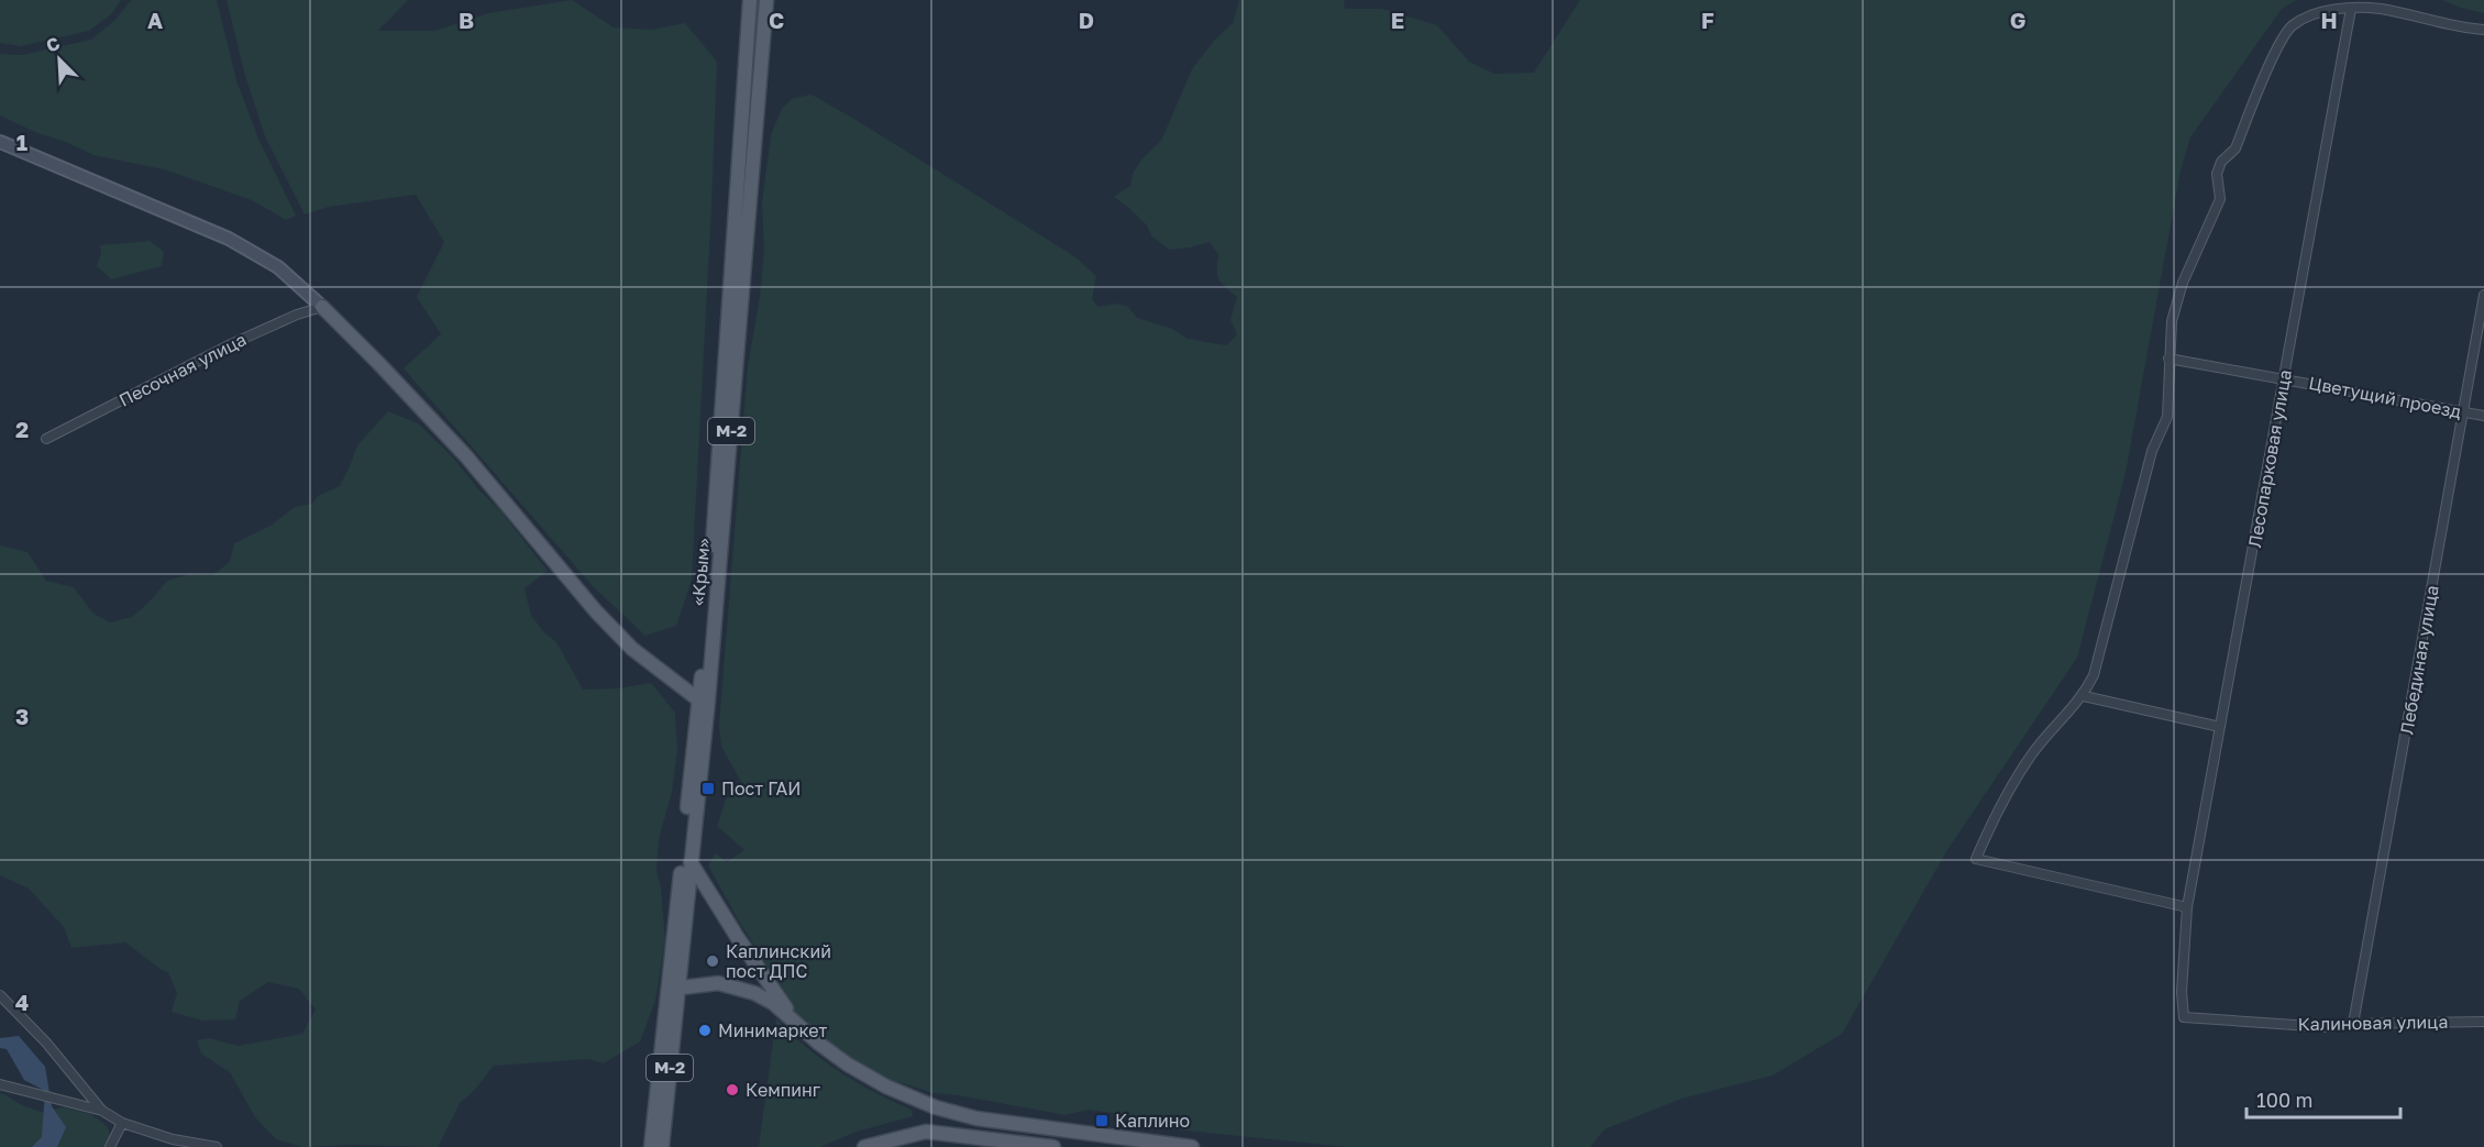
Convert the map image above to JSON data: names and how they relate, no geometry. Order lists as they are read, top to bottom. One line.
{"streets":{"main road":["М-2","«Крым»"],"street":["Песочная улица","Цветущий проезд","Лесопарковая улица","Лебединая улица","Калиновая улица"]},"crossings":[["Цветущий проезд","Лесопарковая улица"],["Цветущий проезд","Лебединая улица"],["Лесопарковая улица","Калиновая улица"],["Лебединая улица","Калиновая улица"]],"places":{"transit":["Пост ГАИ","Каплино"],"other":["Каплинский пост ДПС","Минимаркет","Кемпинг"]},"scale_bar":"100 m","north":"top left","grid":{"columns":["A","B","C","D","E","F","G","H"],"rows":["1","2","3","4"]}}
